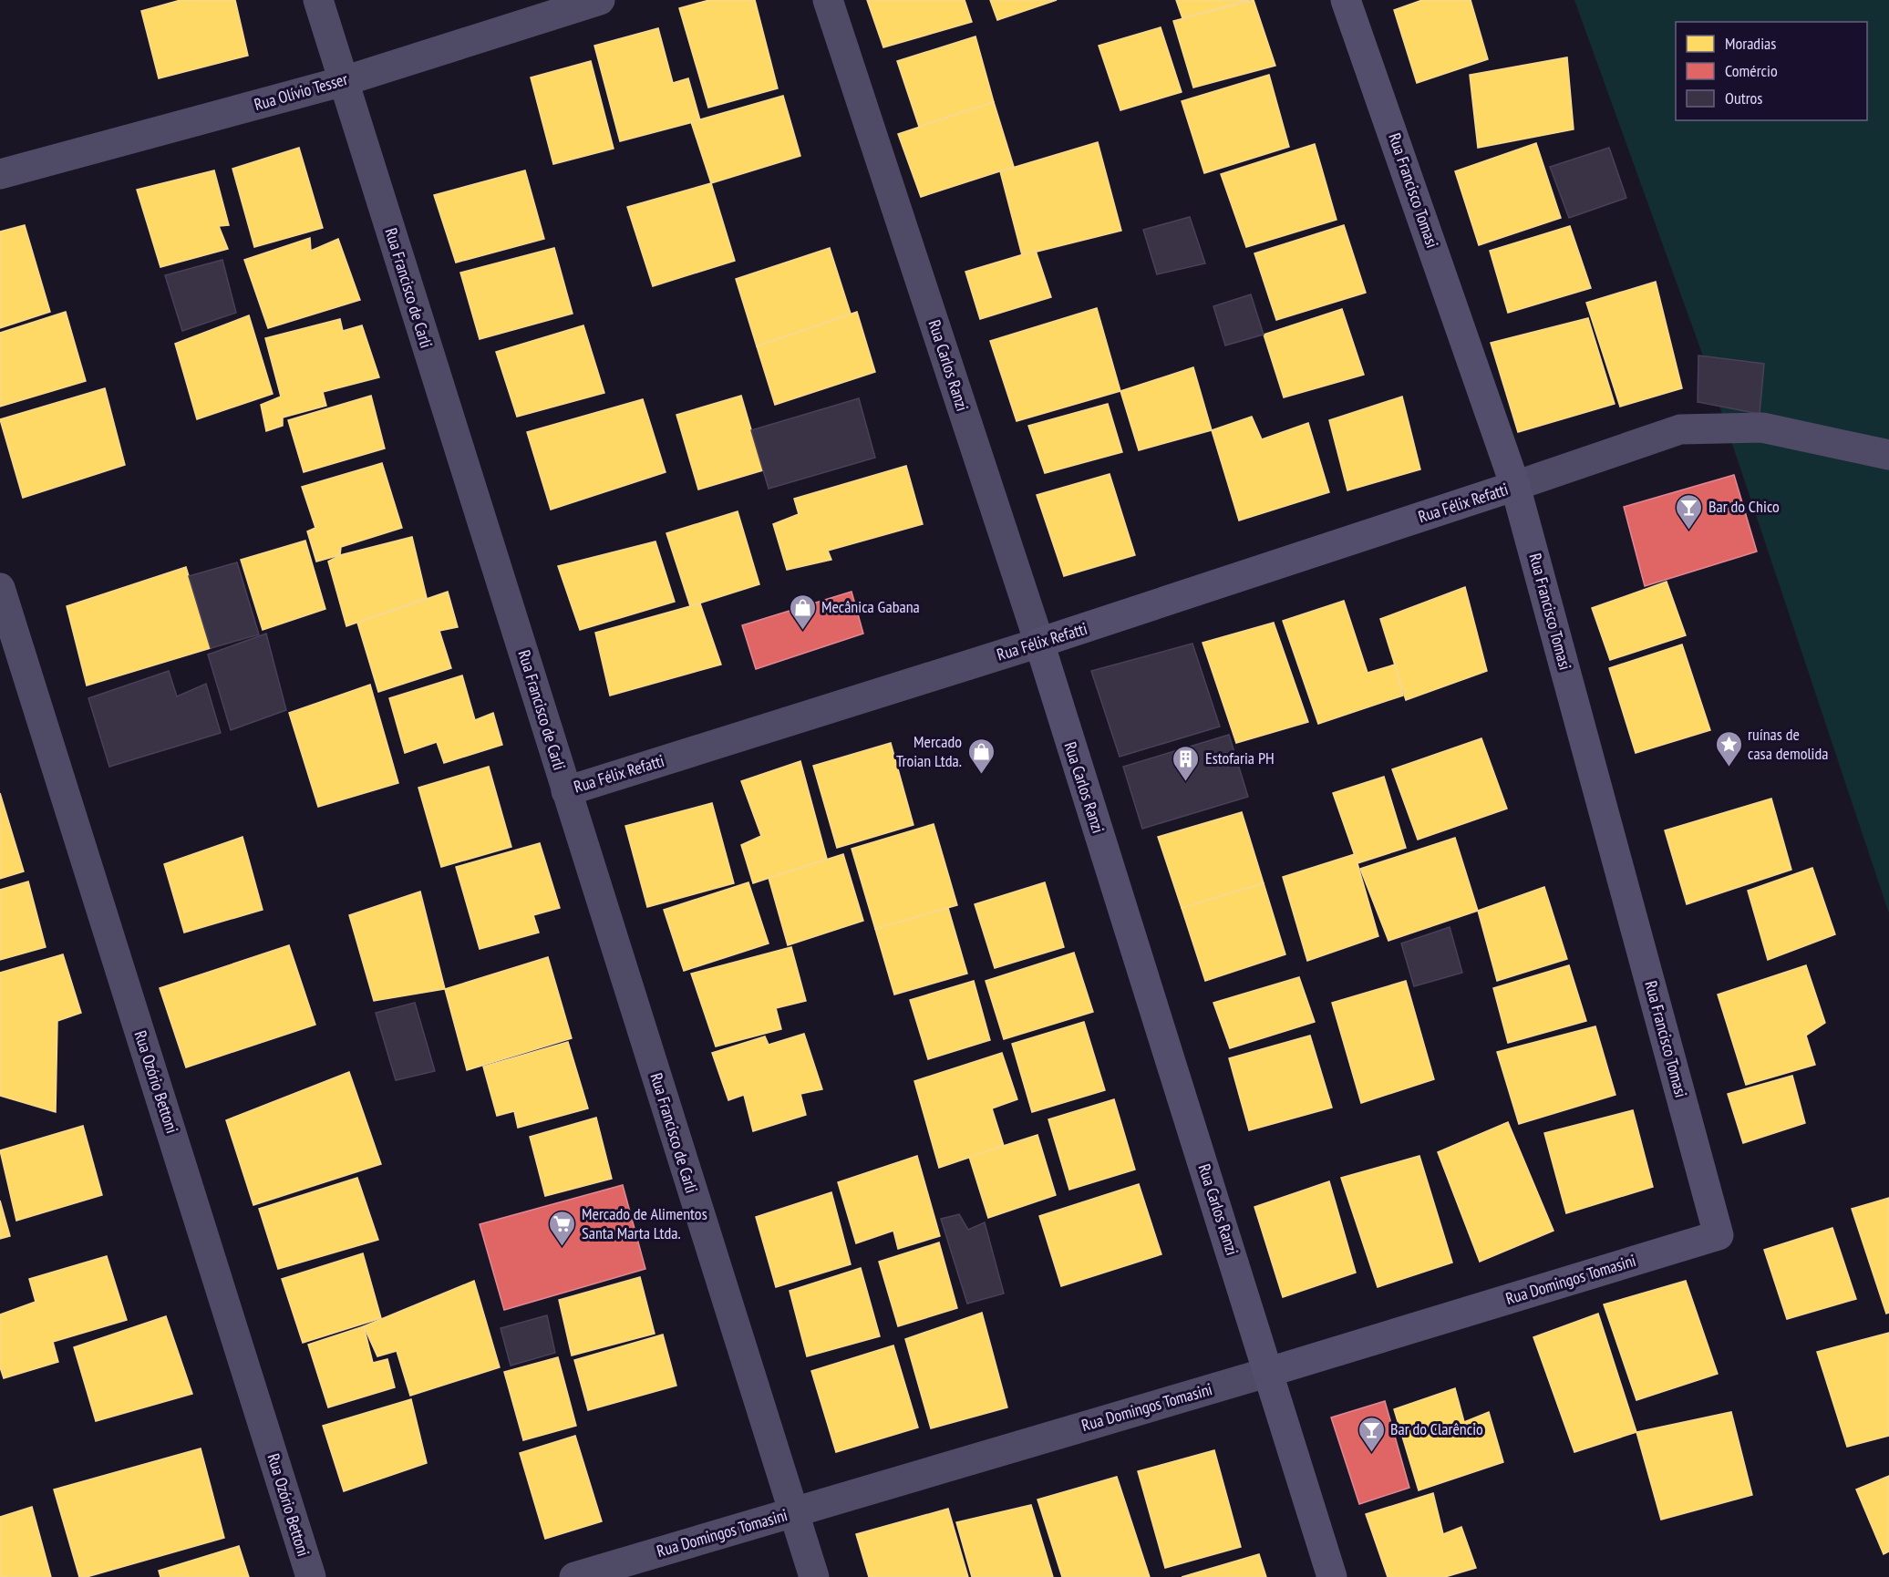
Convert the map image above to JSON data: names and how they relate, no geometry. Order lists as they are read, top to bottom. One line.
{"streets":{"main road":["Rua Francisco Tomasi","Rua Carlos Ranzi","Rua Félix Refatti","Rua Domingos Tomasini"],"street":["Rua Olívio Tesser","Rua Francisco de Carli","Rua Ozório Bettoni"]},"crossings":[["Rua Olívio Tesser","Rua Francisco de Carli"],["Rua Francisco Tomasi","Rua Félix Refatti"],["Rua Francisco Tomasi","Rua Domingos Tomasini"],["Rua Francisco de Carli","Rua Félix Refatti"],["Rua Francisco de Carli","Rua Domingos Tomasini"],["Rua Carlos Ranzi","Rua Félix Refatti"],["Rua Carlos Ranzi","Rua Domingos Tomasini"]],"places":{"bar":["Bar do Chico","Bar do Clarêncio"],"shop":["Mecânica Gabana","Mercado Troian Ltda."],"place":["ruínas de casa demolida"],"building":["Estofaria PH"],"supermarket":["Mercado de Alimentos Santa Marta Ltda."]},"legend":["Moradias","Comércio","Outros"]}
